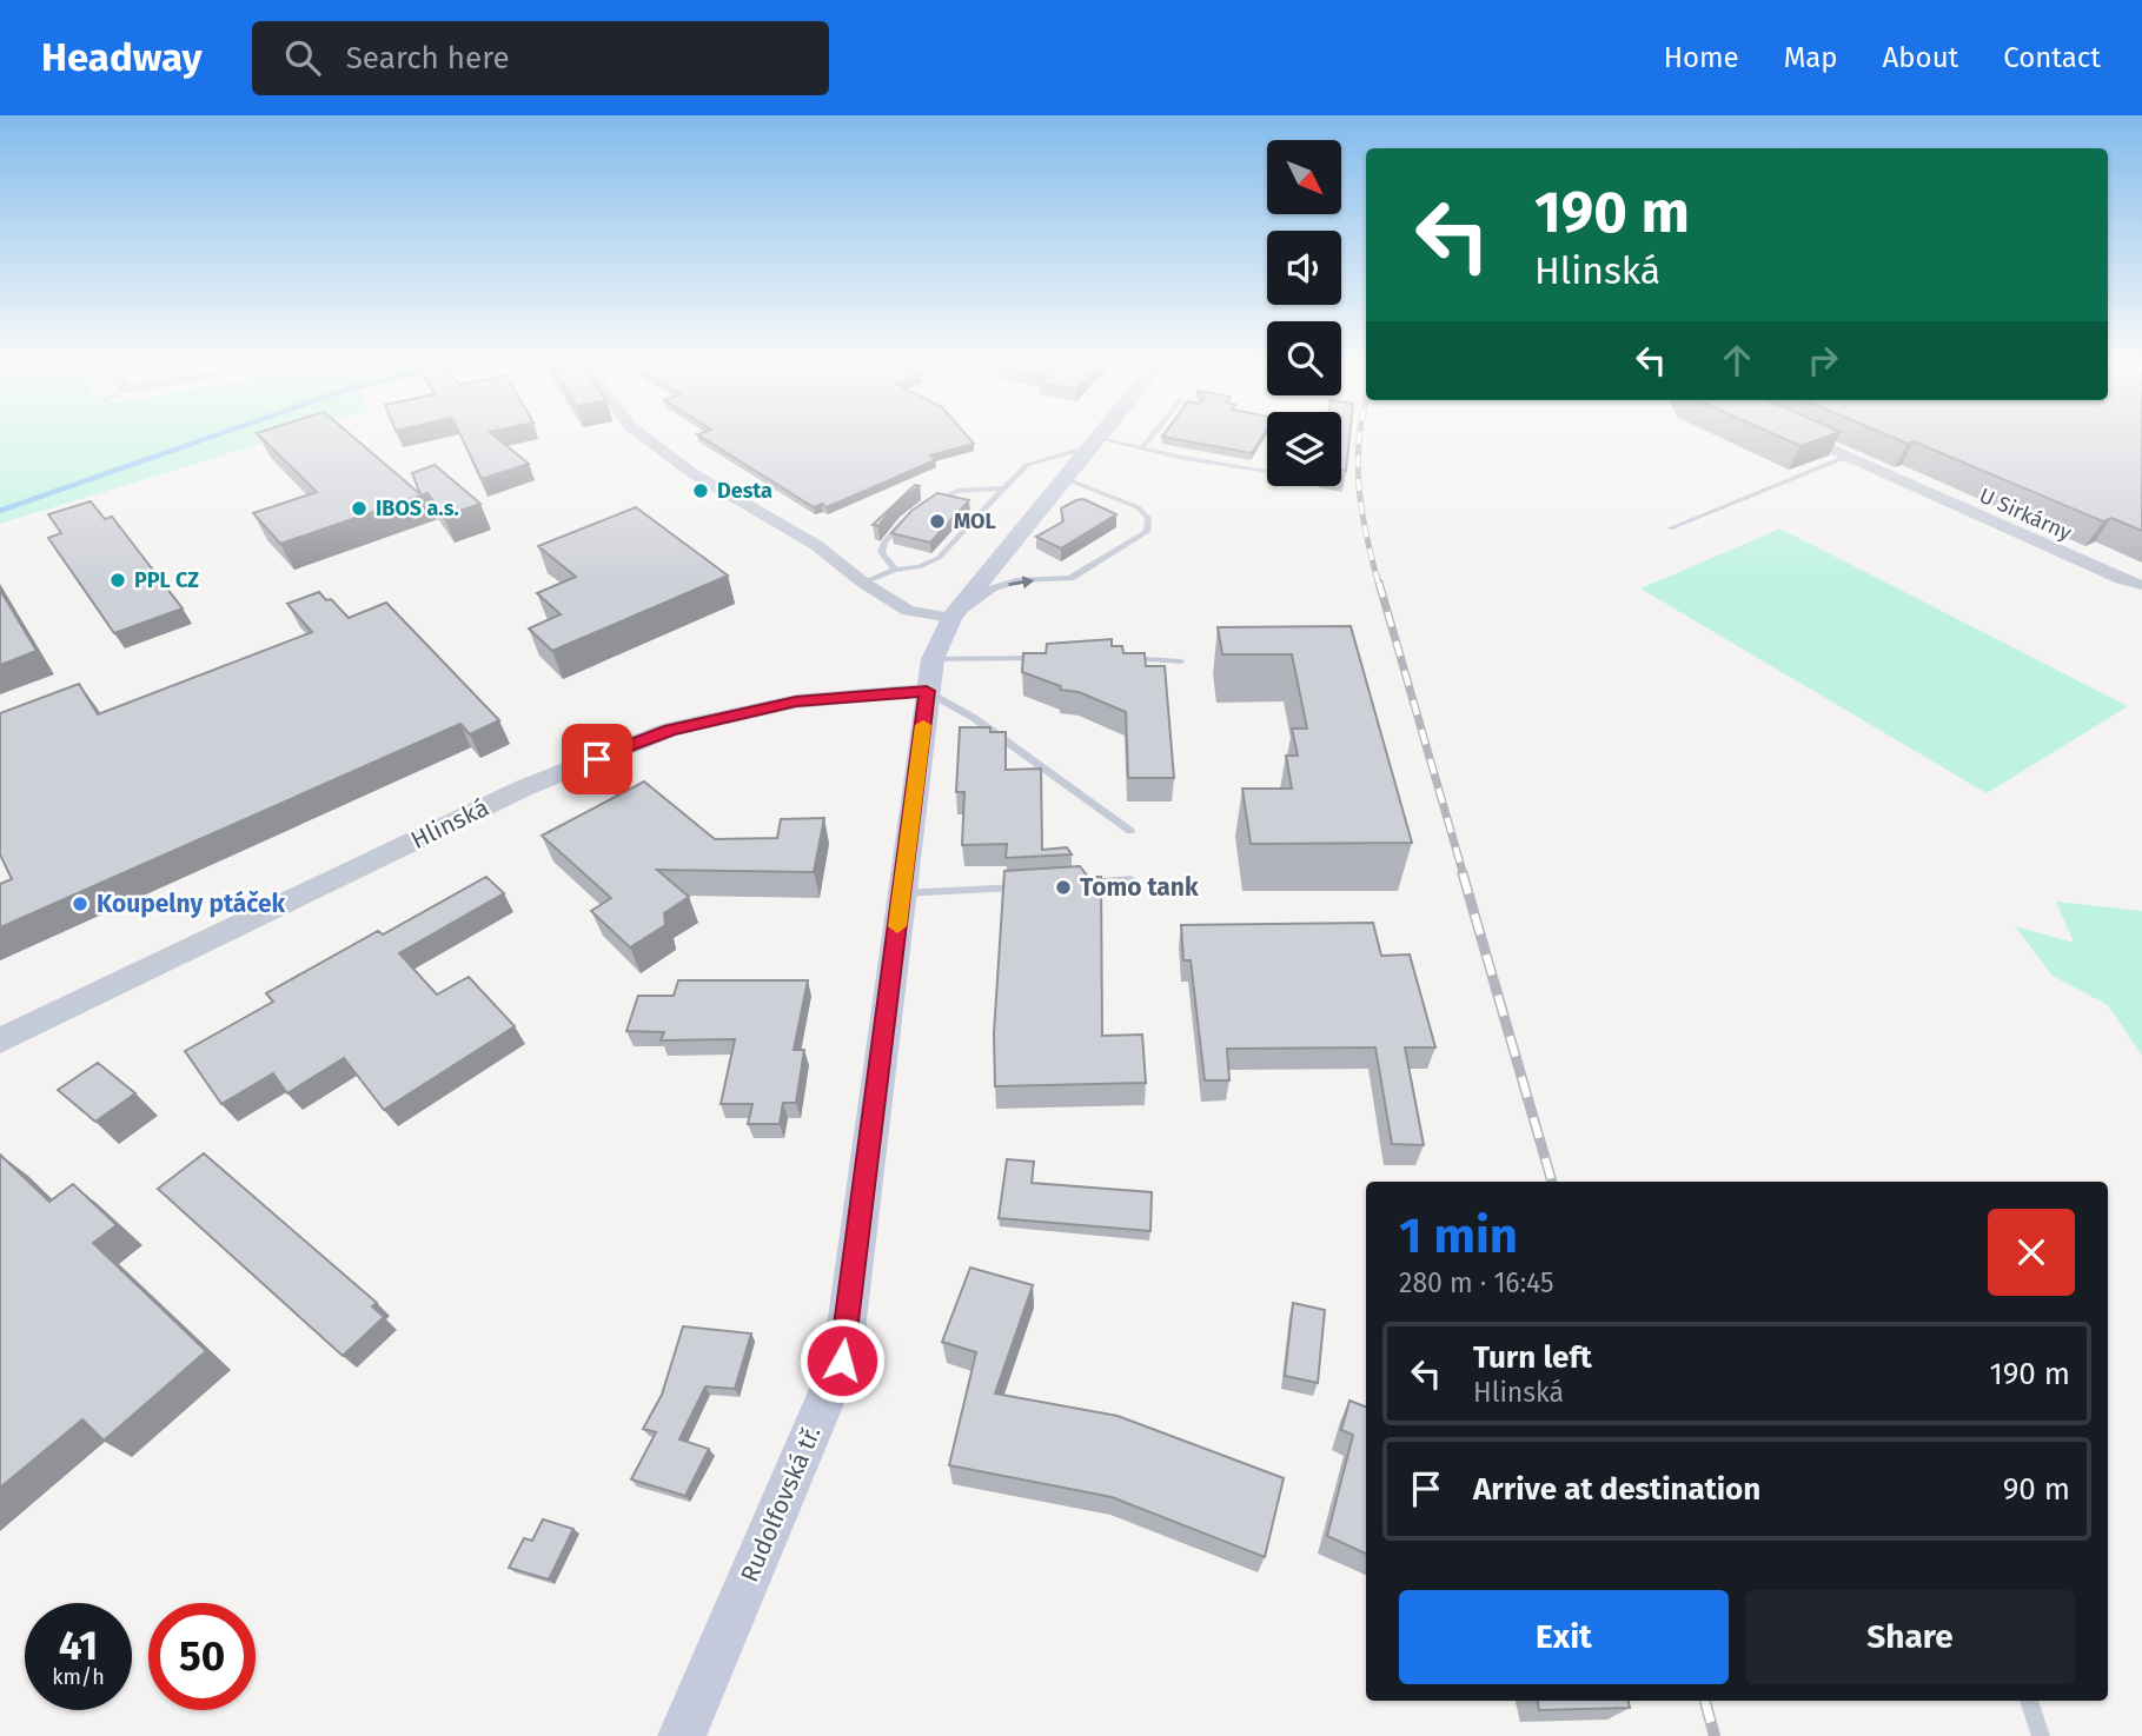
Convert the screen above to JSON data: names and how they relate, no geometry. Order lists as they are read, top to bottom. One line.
{"streets":{"main road":["Rudolfovská tř."],"street":["U Sirkárny","Hlinská"]},"crossings":[["Hlinská","Rudolfovská tř."]],"places":["Desta","IBOS a.s.","MOL","PPL CZ","Tomo tank","Koupelny ptáček"],"north":"bottom right","page":{"header":"Headway","search":"Search here","nav":["Home","Map","About","Contact"],"turn":["190 m","Hlinská"],"heading":["1 min","280 m · 16:45"],"list":[{"name":"Turn left","note":"Hlinská","value":"190 m"},{"name":"Arrive at destination","value":"90 m"}],"buttons":["Exit","Share"],"speed":"41 km/h","limit":"50"}}
